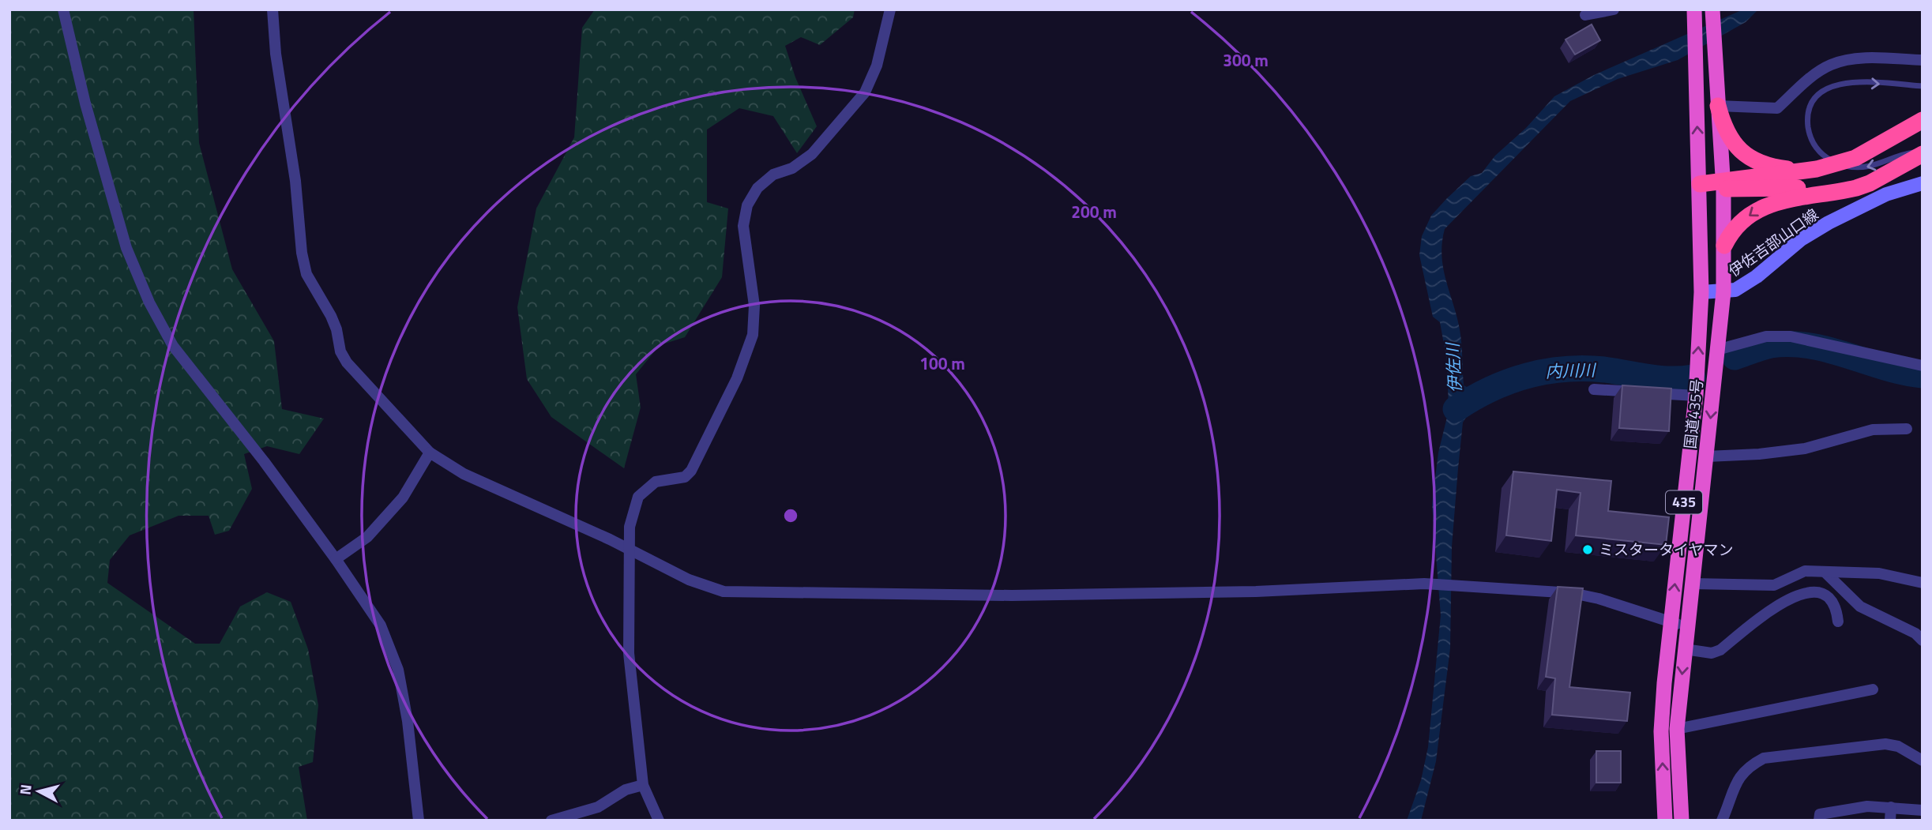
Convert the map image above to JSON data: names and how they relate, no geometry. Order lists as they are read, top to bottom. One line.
{"streets":{"highway":["国道435号","435"],"main road":["伊佐吉部山口線"]},"crossings":[["伊佐吉部山口線","国道435号"]],"water":["伊佐川","内川川"],"places":["ミスタータイヤマン"],"north":"left","rings":["300 m","200 m","100 m"]}
